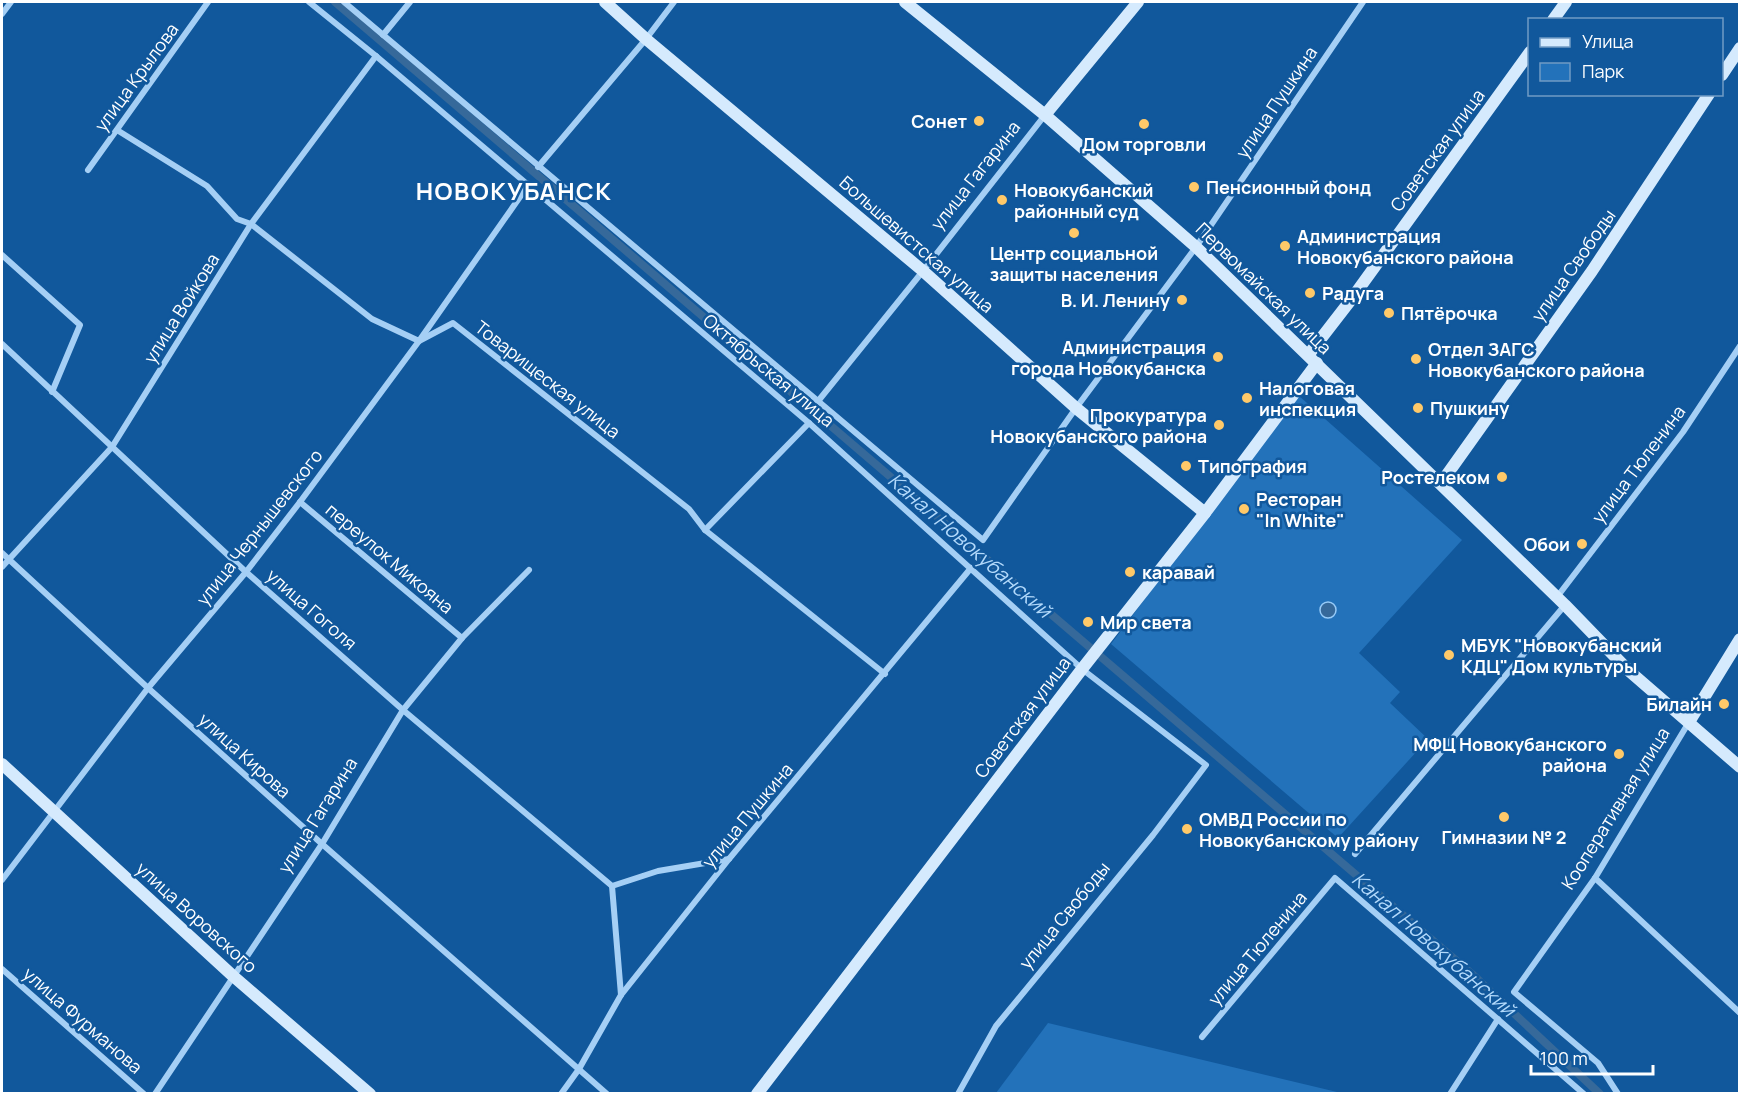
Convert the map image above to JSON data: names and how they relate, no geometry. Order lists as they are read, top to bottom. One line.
{"streets":{"main road":["Советская улица","улица Гагарина","Большевистская улица","улица Свободы","Первомайская улица","Кооперативная улица","улица Воровского"],"street":["улица Крылова","улица Пушкина","улица Войкова","Октябрьская улица","Товарищеская улица","улица Тюленина","улица Чернышевского","переулок Микояна","улица Гоголя","улица Кирова","улица Фурманова"]},"crossings":[["улица Пушкина","Большевистская улица"],["улица Пушкина","Первомайская улица"],["улица Пушкина","Октябрьская улица"],["улица Пушкина","Товарищеская улица"],["улица Пушкина","улица Кирова"],["Советская улица","Большевистская улица"],["Советская улица","Первомайская улица"],["Советская улица","Октябрьская улица"],["улица Гагарина","Большевистская улица"],["улица Гагарина","Первомайская улица"],["улица Гагарина","Октябрьская улица"],["улица Гагарина","переулок Микояна"],["улица Гагарина","улица Гоголя"],["улица Гагарина","улица Кирова"],["улица Гагарина","улица Воровского"],["улица Свободы","Первомайская улица"],["улица Свободы","Октябрьская улица"],["Первомайская улица","улица Тюленина"],["Первомайская улица","Кооперативная улица"],["улица Войкова","Октябрьская улица"],["улица Войкова","улица Гоголя"],["улица Войкова","улица Кирова"],["Октябрьская улица","улица Чернышевского"],["Товарищеская улица","улица Чернышевского"],["улица Чернышевского","переулок Микояна"],["улица Чернышевского","улица Гоголя"],["улица Чернышевского","улица Кирова"],["улица Чернышевского","улица Воровского"]],"districts":["НОВОКУБАНСК"],"water":["Канал Новокубанский"],"places":["Сонет","Дом торговли","Пенсионный фонд","Новокубанский районный суд","Центр социальной защиты населения","Администрация Новокубанского района","Радуга","В. И. Ленину","Пятёрочка","Администрация города Новокубанска","Отдел ЗАГС Новокубанского района","Налоговая инспекция","Пушкину","Прокуратура Новокубанского района","Типография","Ростелеком","Ресторан \"In White\"","Обои","каравай","Мир света","МБУК \"Новокубанский КДЦ\" Дом культуры","Билайн","МФЦ Новокубанского района","Гимназии № 2","ОМВД России по Новокубанскому району"],"legend":["Улица","Парк"],"scale_bar":"100 m"}
